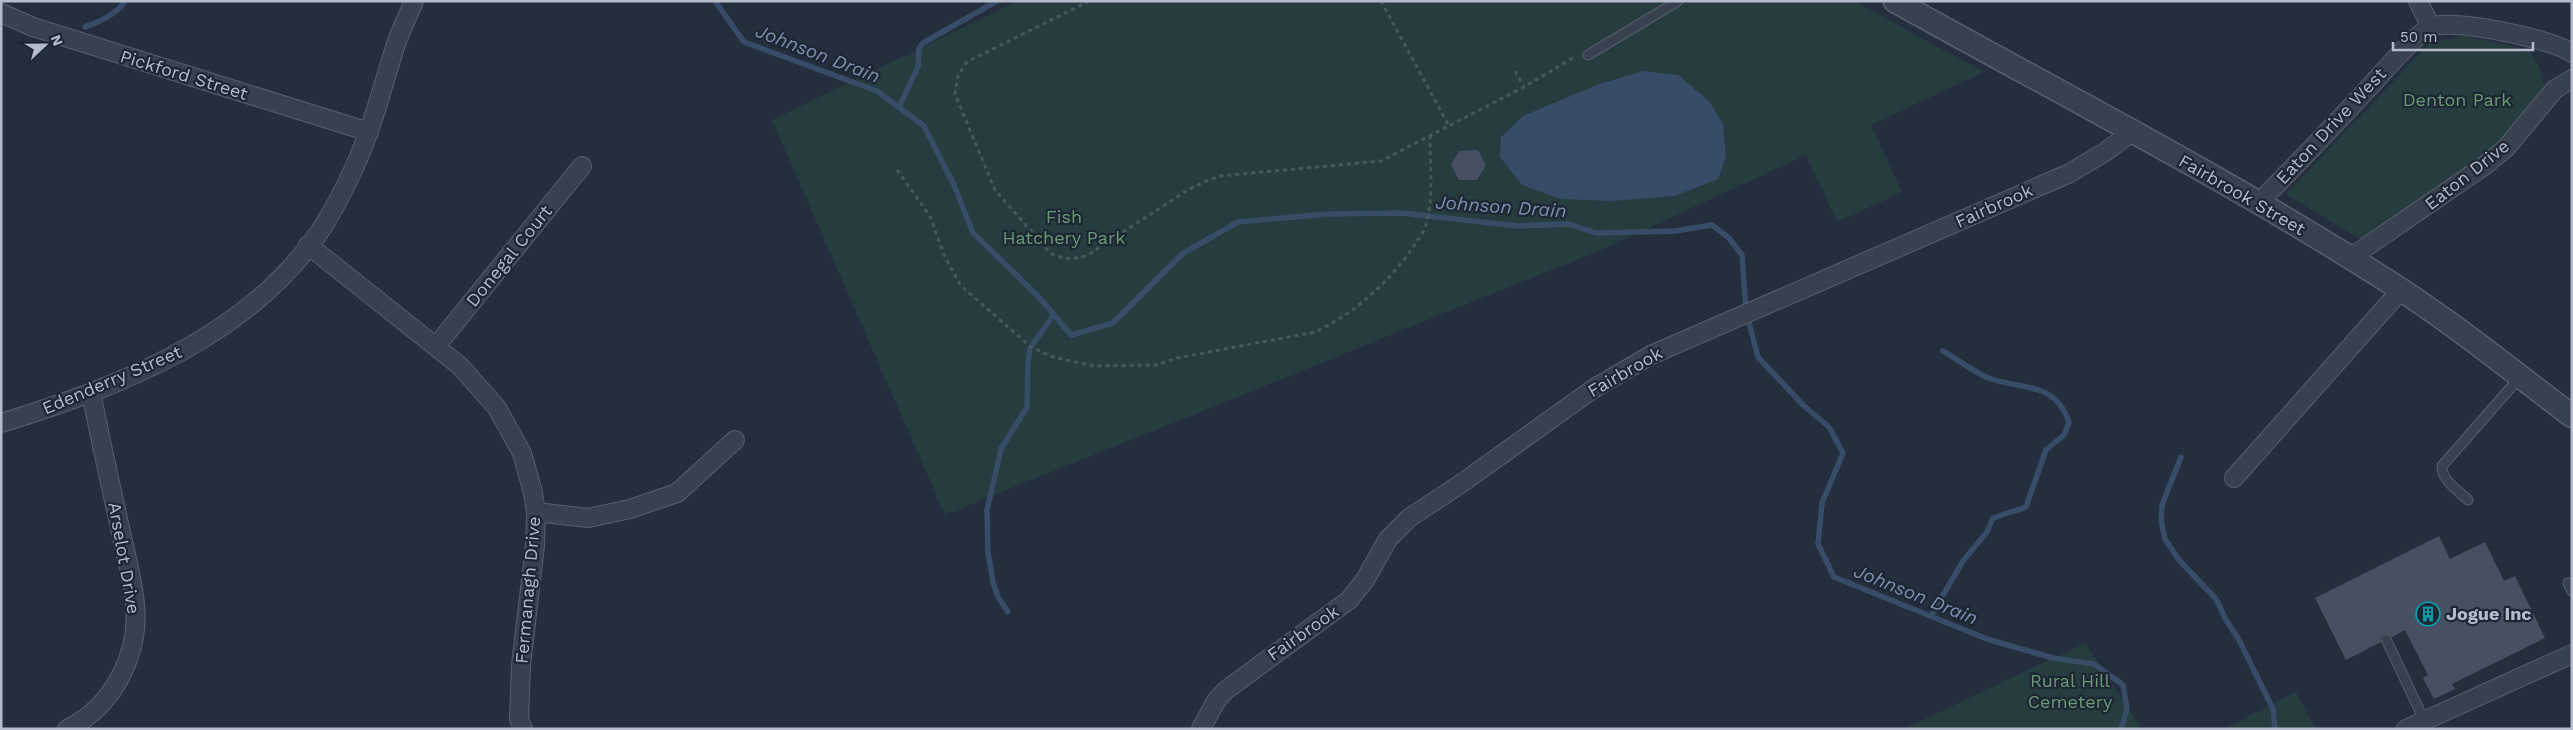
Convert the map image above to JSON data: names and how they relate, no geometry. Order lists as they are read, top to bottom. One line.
{"streets":{"street":["Pickford Street","Eaton Drive West","Eaton Drive","Fairbrook Street","Fairbrook","Donegal Court","Edenderry Street","Arselot Drive","Fermanagh Drive"]},"crossings":[["Pickford Street","Edenderry Street"],["Eaton Drive West","Fairbrook Street"],["Eaton Drive","Fairbrook Street"],["Fairbrook Street","Fairbrook"],["Donegal Court","Fermanagh Drive"],["Edenderry Street","Arselot Drive"],["Edenderry Street","Fermanagh Drive"]],"water":["Johnson Drain"],"parks":["Denton Park","Fish Hatchery Park","Rural Hill Cemetery"],"places":{"building":["Jogue Inc"]},"scale_bar":"50 m","north":"right"}
